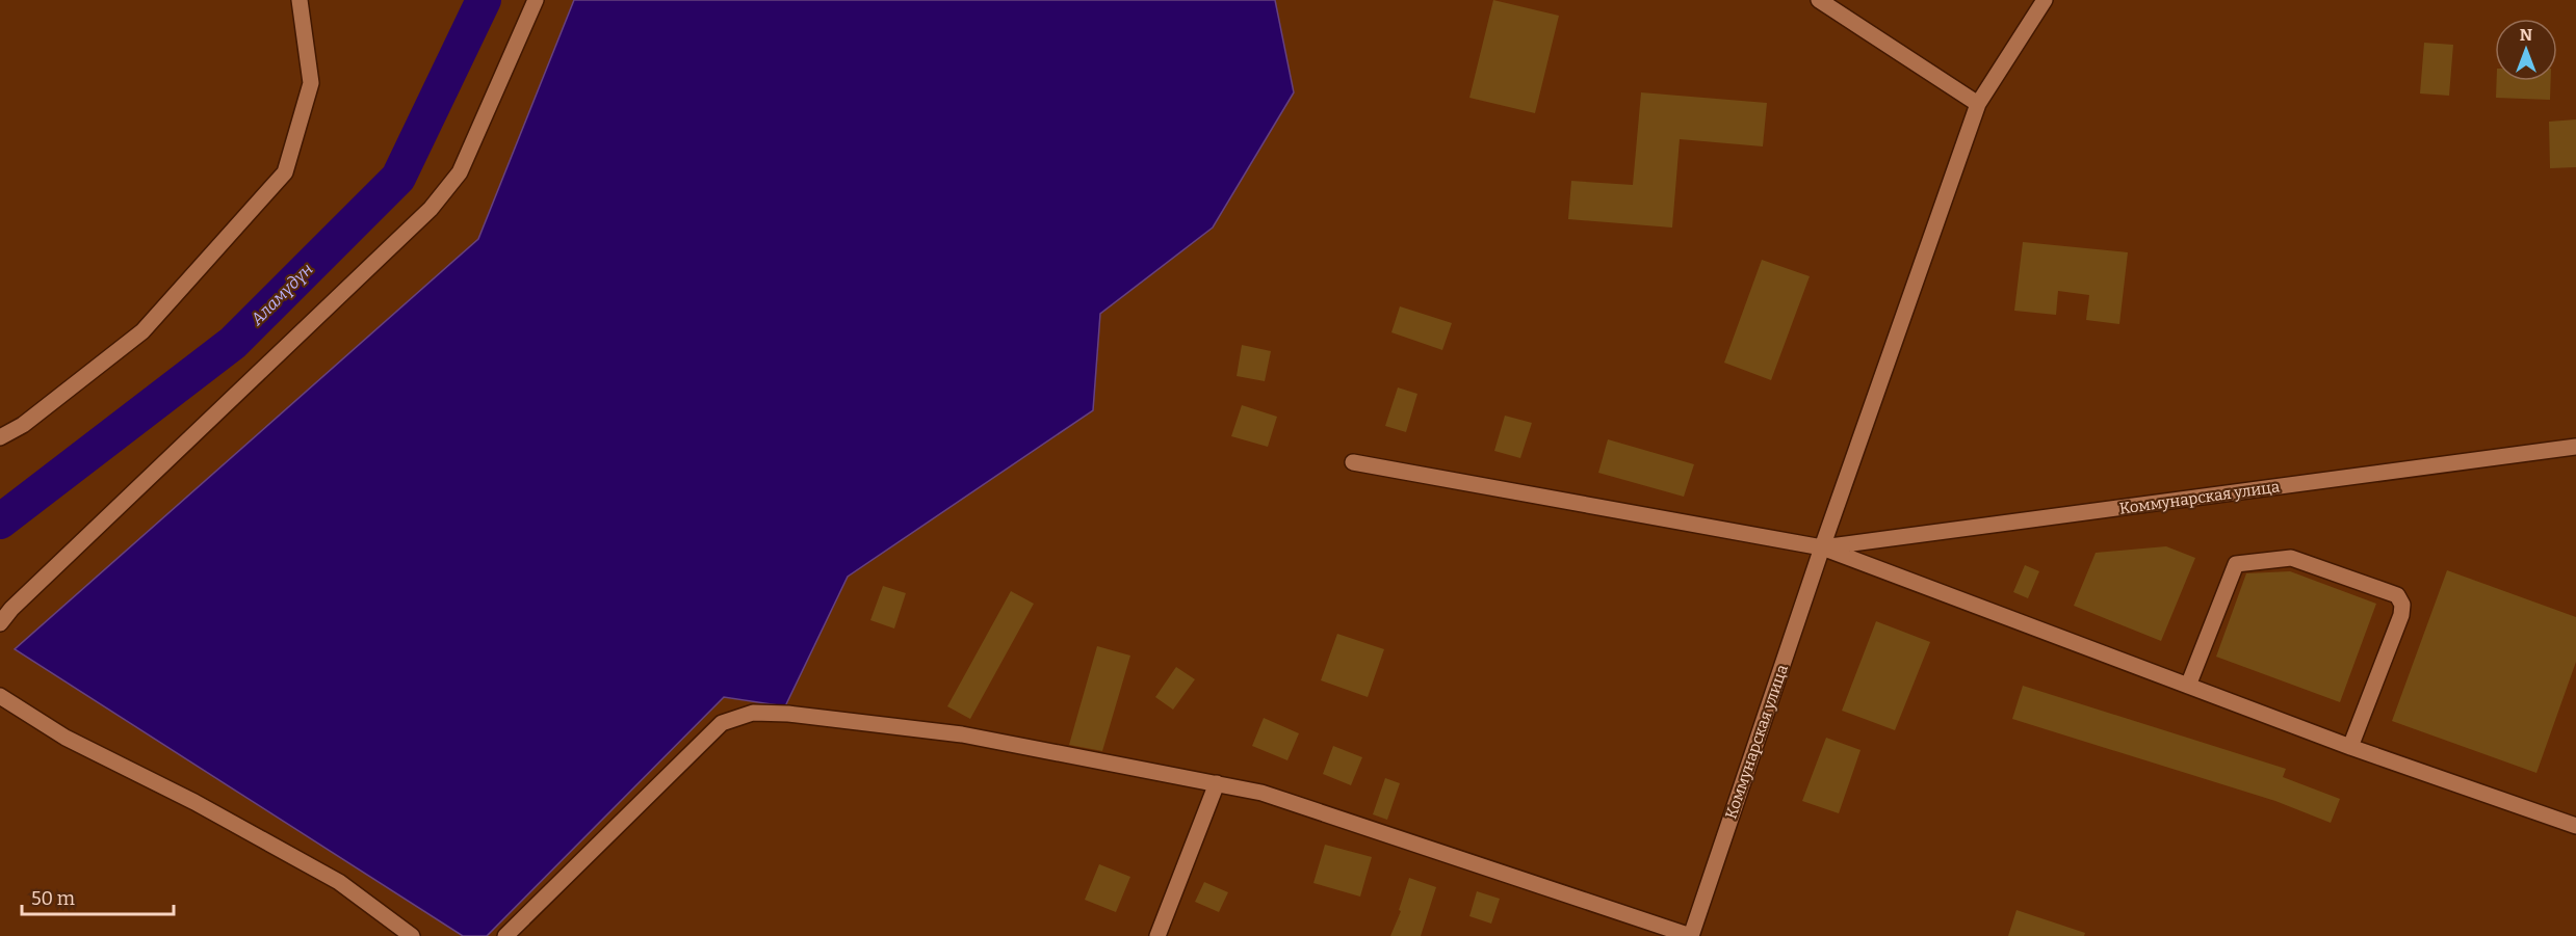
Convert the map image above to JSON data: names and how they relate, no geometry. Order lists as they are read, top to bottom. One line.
{"streets":{"street":["Коммунарская улица"]},"water":["Аламүдүн"],"scale_bar":"50 m","north":"top"}
